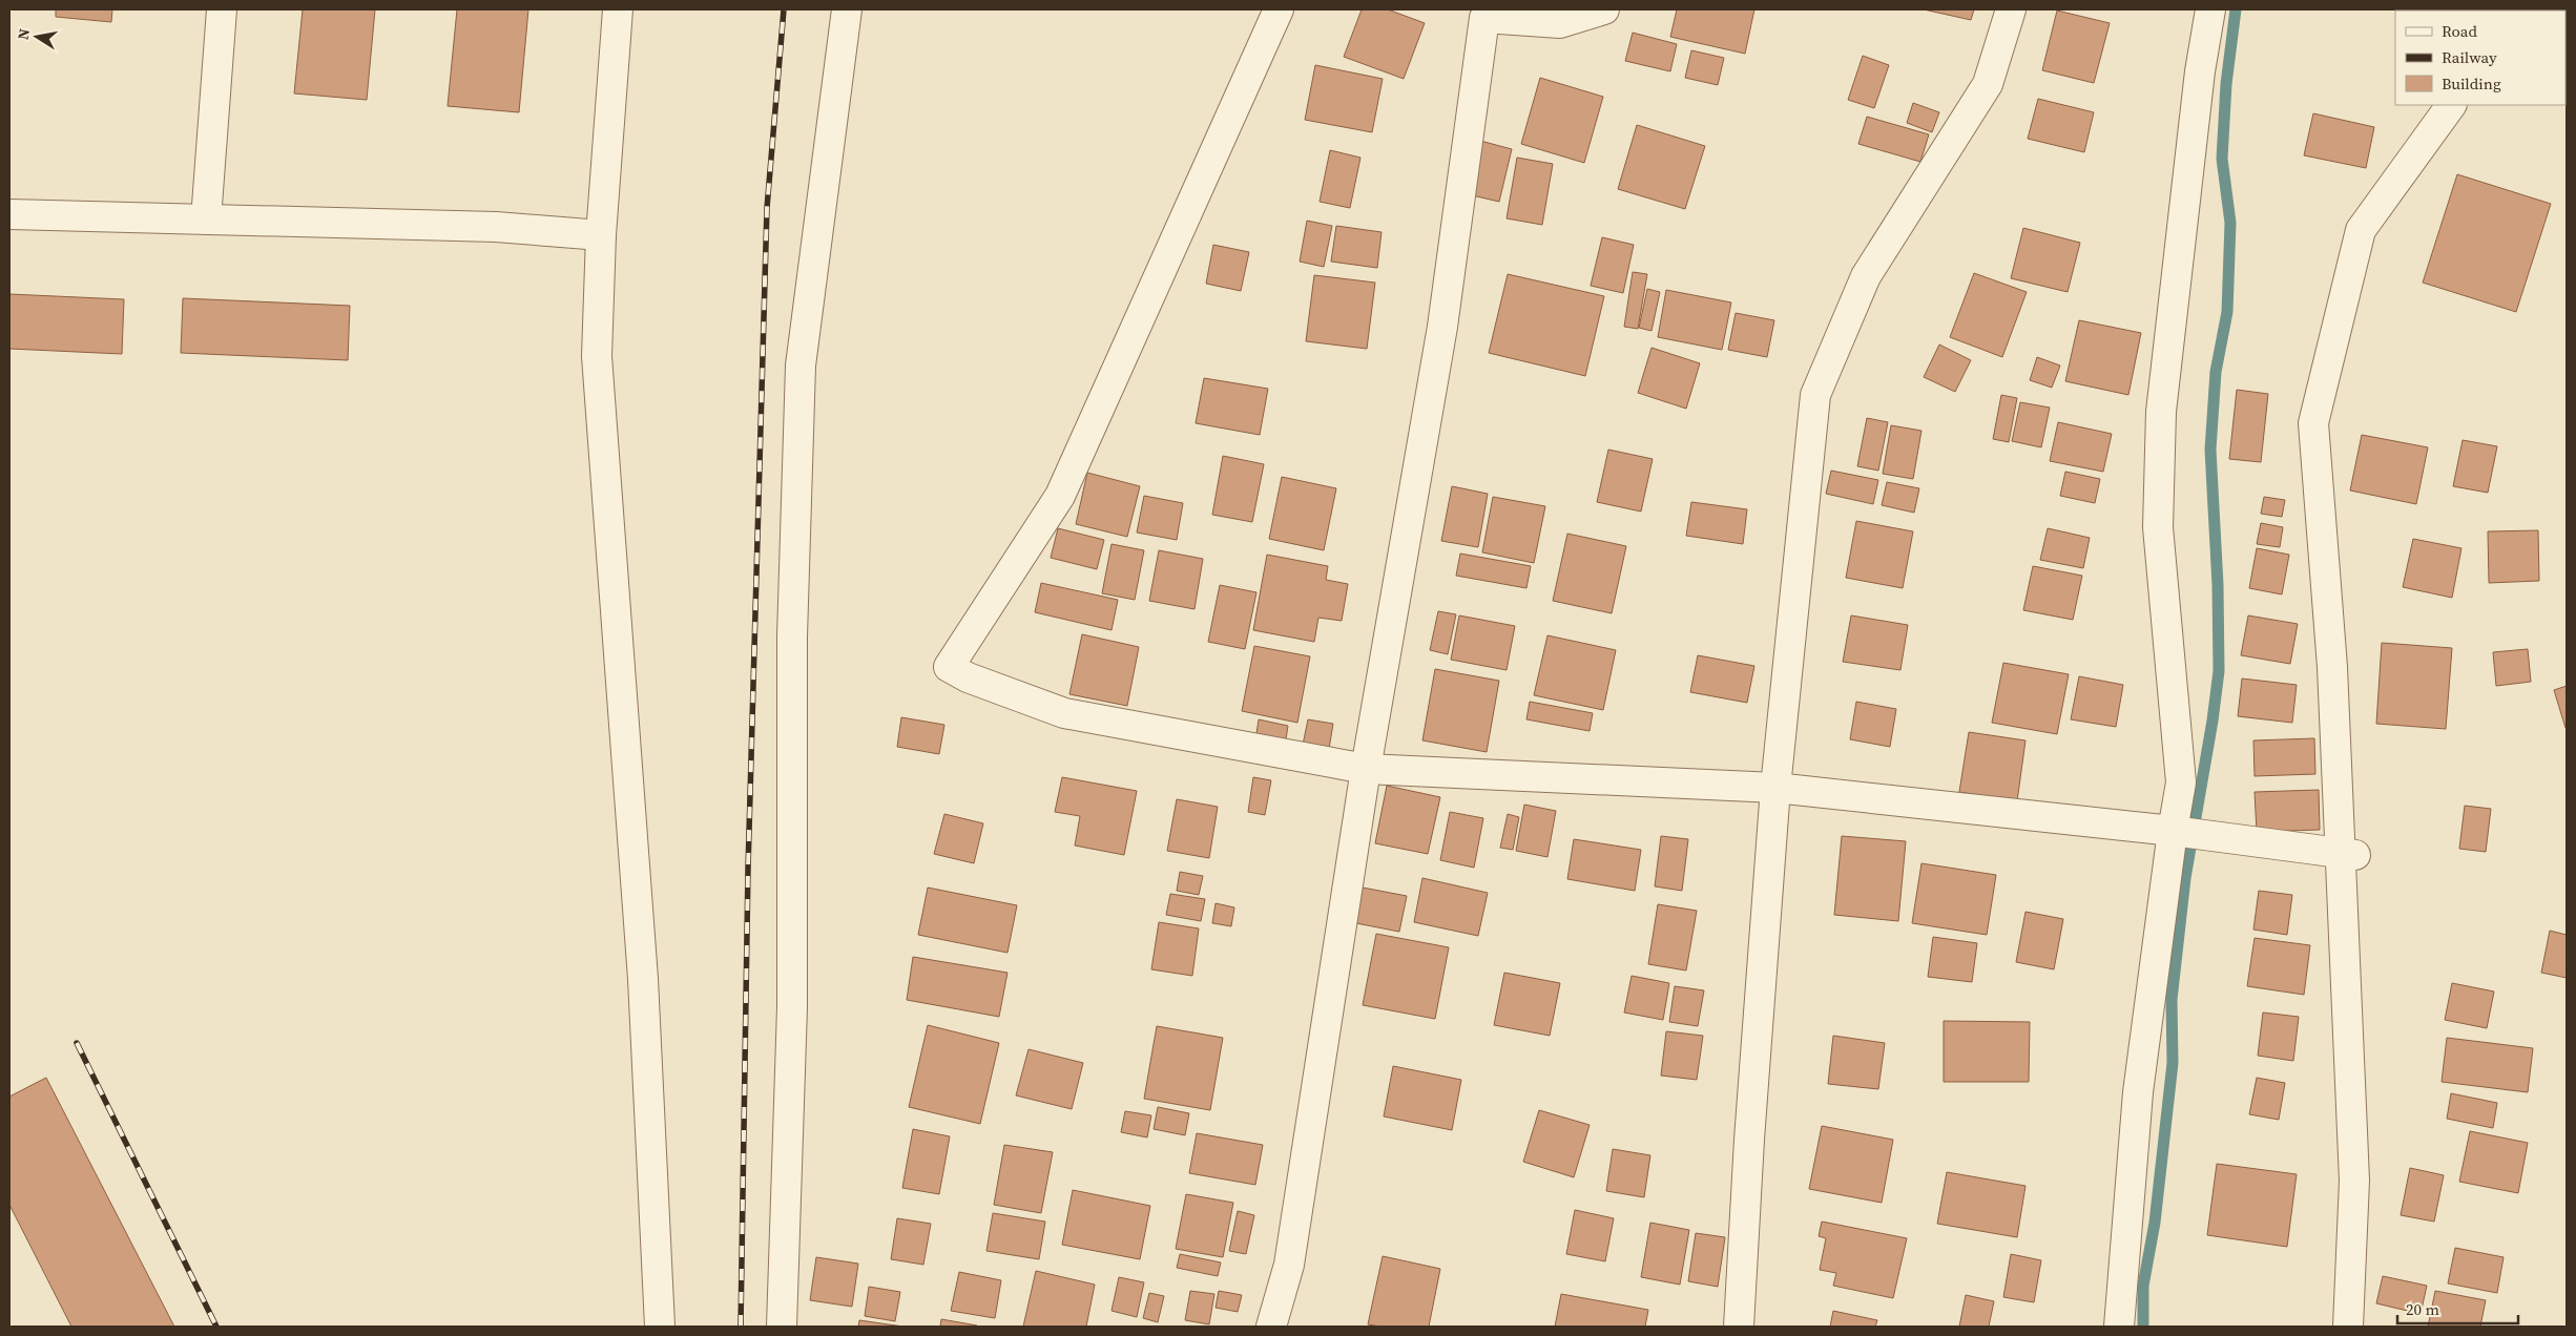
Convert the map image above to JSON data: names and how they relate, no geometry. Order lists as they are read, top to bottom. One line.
{"legend":["Road","Railway","Building"],"scale_bar":"20 m","north":"left"}
